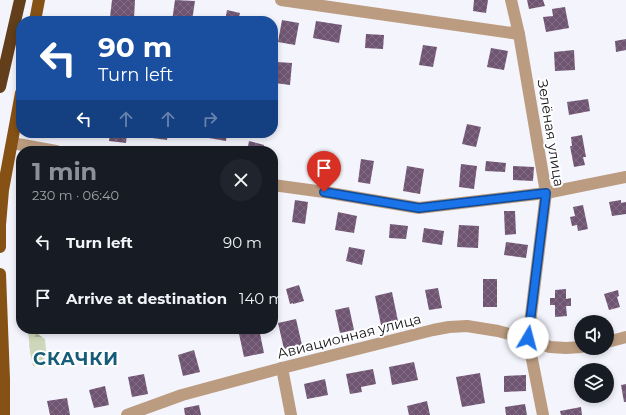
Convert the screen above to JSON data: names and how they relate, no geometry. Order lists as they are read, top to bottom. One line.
{"streets":{"street":["Зелёная улица","Авиационная улица"]},"crossings":[["Зелёная улица","Авиационная улица"]],"districts":["СКАЧКИ"],"page":{"turn":["90 m","Turn left"],"heading":["1 min","230 m · 06:40"],"list":[{"name":"Turn left","value":"90 m"},{"name":"Arrive at destination","value":"140 m"}]}}
